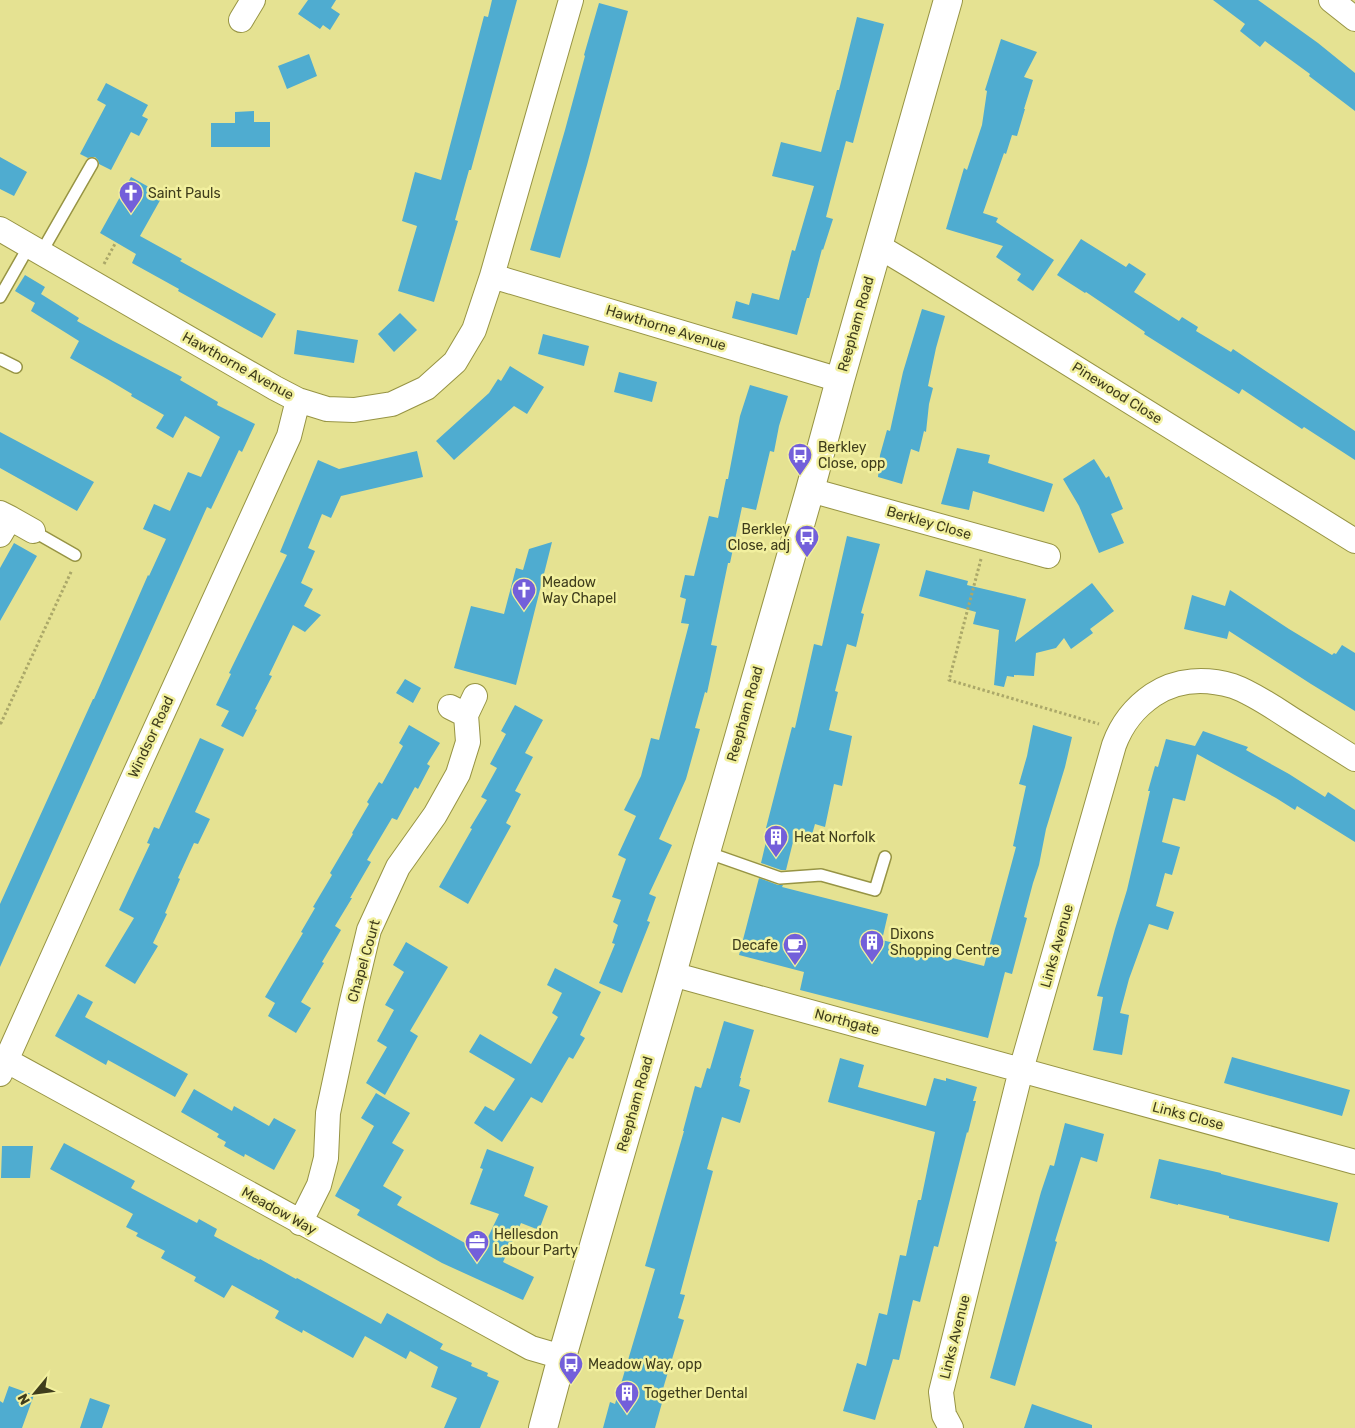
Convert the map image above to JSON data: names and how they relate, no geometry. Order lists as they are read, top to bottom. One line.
{"streets":{"street":["Reepham Road","Hawthorne Avenue","Pinewood Close","Berkley Close","Windsor Road","Links Avenue","Chapel Court","Northgate","Links Close","Meadow Way"]},"crossings":[["Reepham Road","Hawthorne Avenue"],["Reepham Road","Pinewood Close"],["Reepham Road","Berkley Close"],["Reepham Road","Northgate"],["Reepham Road","Meadow Way"],["Hawthorne Avenue","Windsor Road"],["Windsor Road","Meadow Way"],["Links Avenue","Northgate"],["Links Avenue","Links Close"],["Chapel Court","Meadow Way"],["Northgate","Links Close"]],"places":{"church":["Saint Pauls","Meadow Way Chapel"],"bus stop":["Berkley Close, opp","Berkley Close, adj","Meadow Way, opp"],"building":["Heat Norfolk","Dixons Shopping Centre","Together Dental"],"cafe":["Decafe"],"office":["Hellesdon Labour Party"]},"north":"bottom left"}
